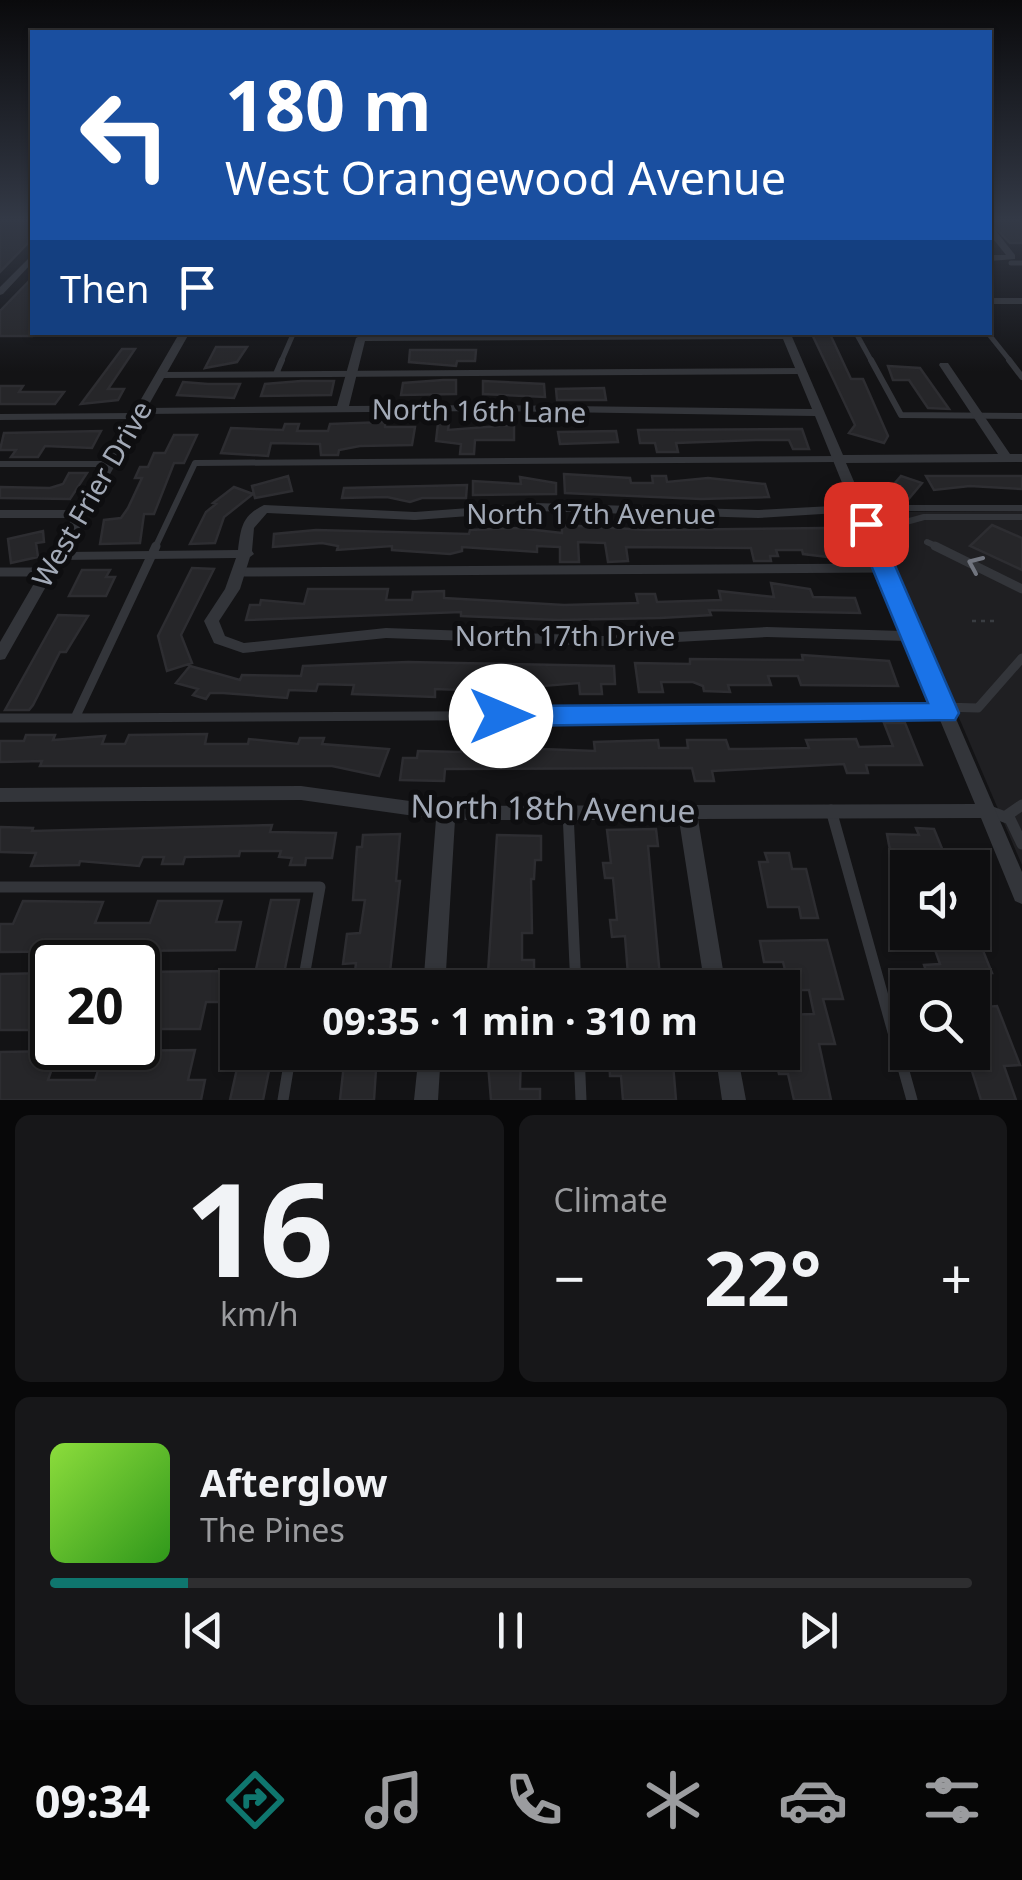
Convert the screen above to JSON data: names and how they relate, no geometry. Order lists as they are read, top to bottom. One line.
{"streets":{"street":["North 16th Lane","West Frier Drive","North 17th Avenue","North 17th Drive","North 18th Avenue"]},"crossings":[["North 16th Lane","West Frier Drive"]],"page":{"turn":["180 m","West Orangewood Avenue"],"then":"Then","limit":"20","trip":"09:35 · 1 min · 310 m","tile":[["16","km/h"],"Climate"],"heat":["−","22°","+"],"song":["Afterglow","The Pines"],"tabs":"09:34"}}
